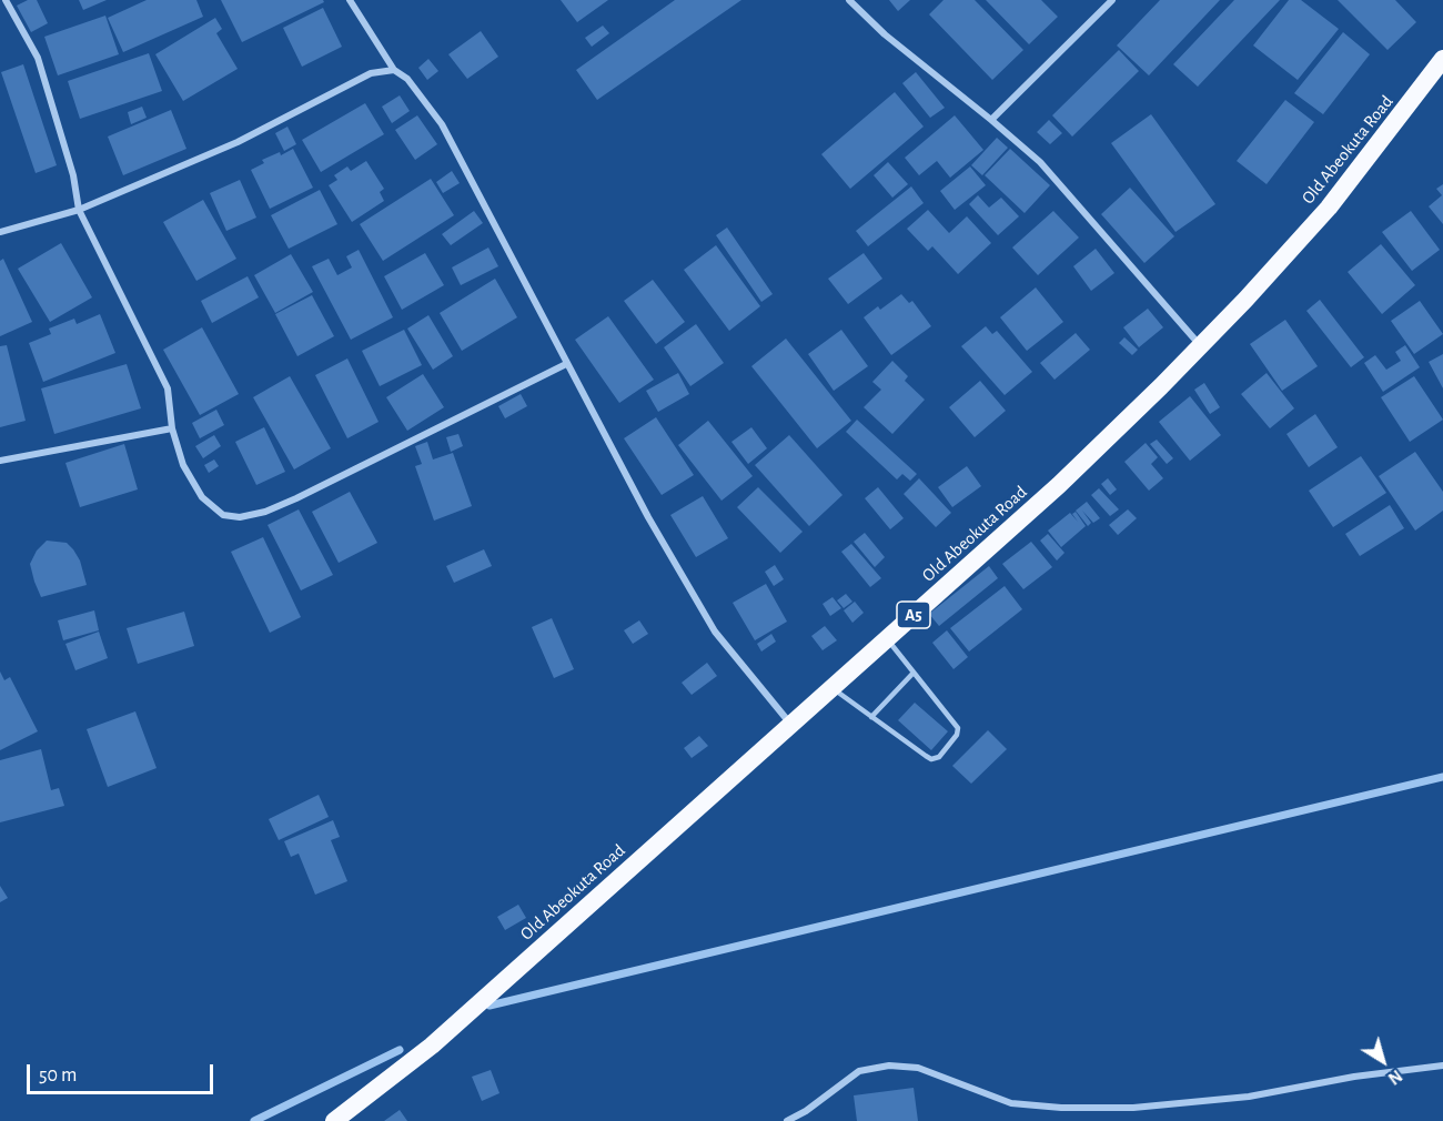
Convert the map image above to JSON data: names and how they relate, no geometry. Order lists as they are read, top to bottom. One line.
{"streets":{"highway":["Old Abeokuta Road","A5"]},"scale_bar":"50 m","north":"bottom right"}
